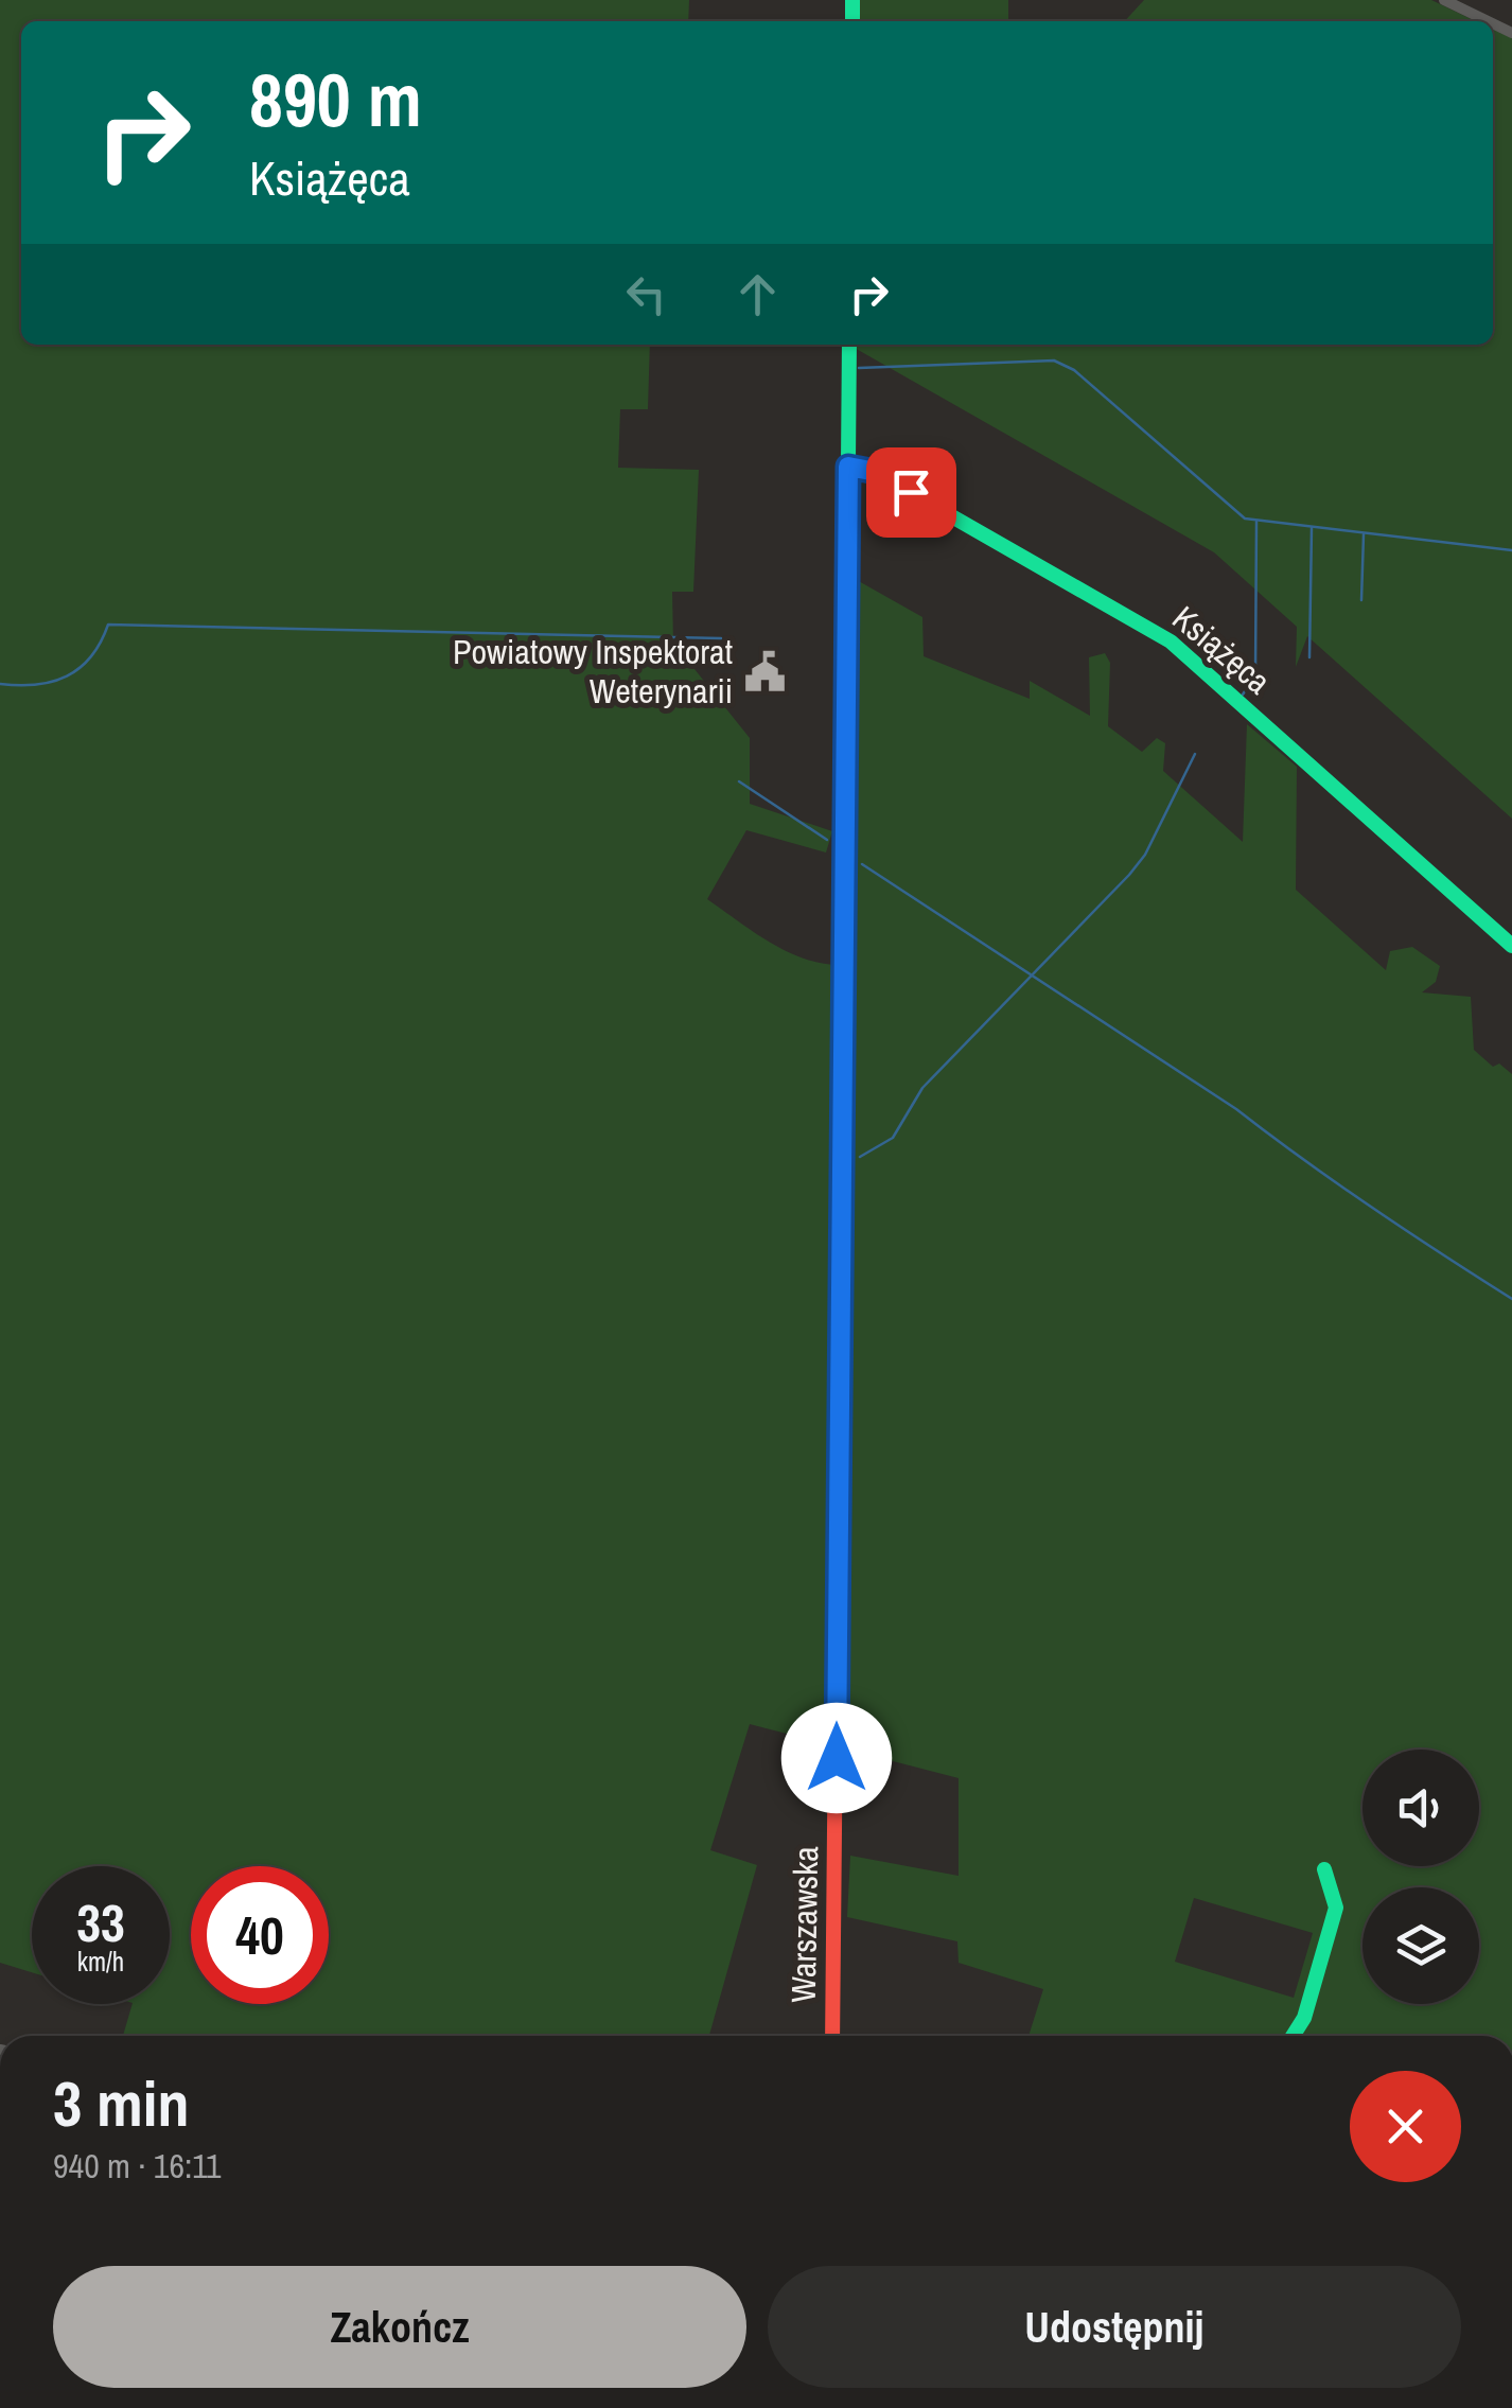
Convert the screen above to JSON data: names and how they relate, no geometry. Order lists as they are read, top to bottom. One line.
{"streets":{"street":["Książęca","Warszawska"]},"crossings":[["Książęca","Warszawska"]],"places":{"public building":["Powiatowy Inspektorat Weterynarii"]},"page":{"turn":["890 m","Książęca"],"speed":"33 km/h","limit":"40","heading":["3 min","940 m · 16:11"],"buttons":["Zakończ","Udostępnij"]}}
